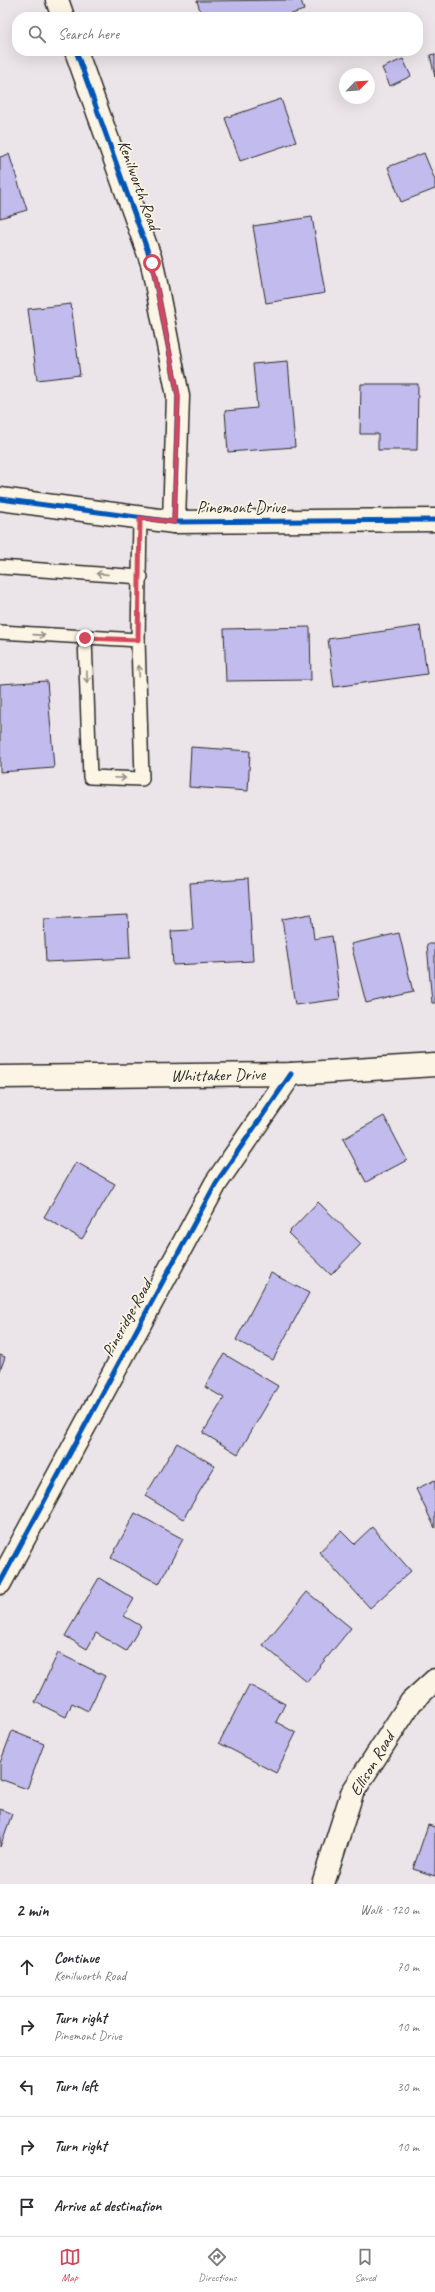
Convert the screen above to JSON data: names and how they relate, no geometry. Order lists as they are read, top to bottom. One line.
{"streets":{"street":["Kenilworth Road","Pinemont Drive","Whittaker Drive","Pineridge Road","Ellison Road"]},"crossings":[["Kenilworth Road","Pinemont Drive"],["Whittaker Drive","Pineridge Road"]],"north":"top right","page":{"search":"Search here","heading":["2 min","Walk · 120 m"],"list":[["Continue","Kenilworth Road","70 m"],["Turn right","Pinemont Drive","10 m"],["Turn left","30 m"],["Turn right","10 m"],"Arrive at destination"],"nav":["Map","Directions","Saved"]}}
